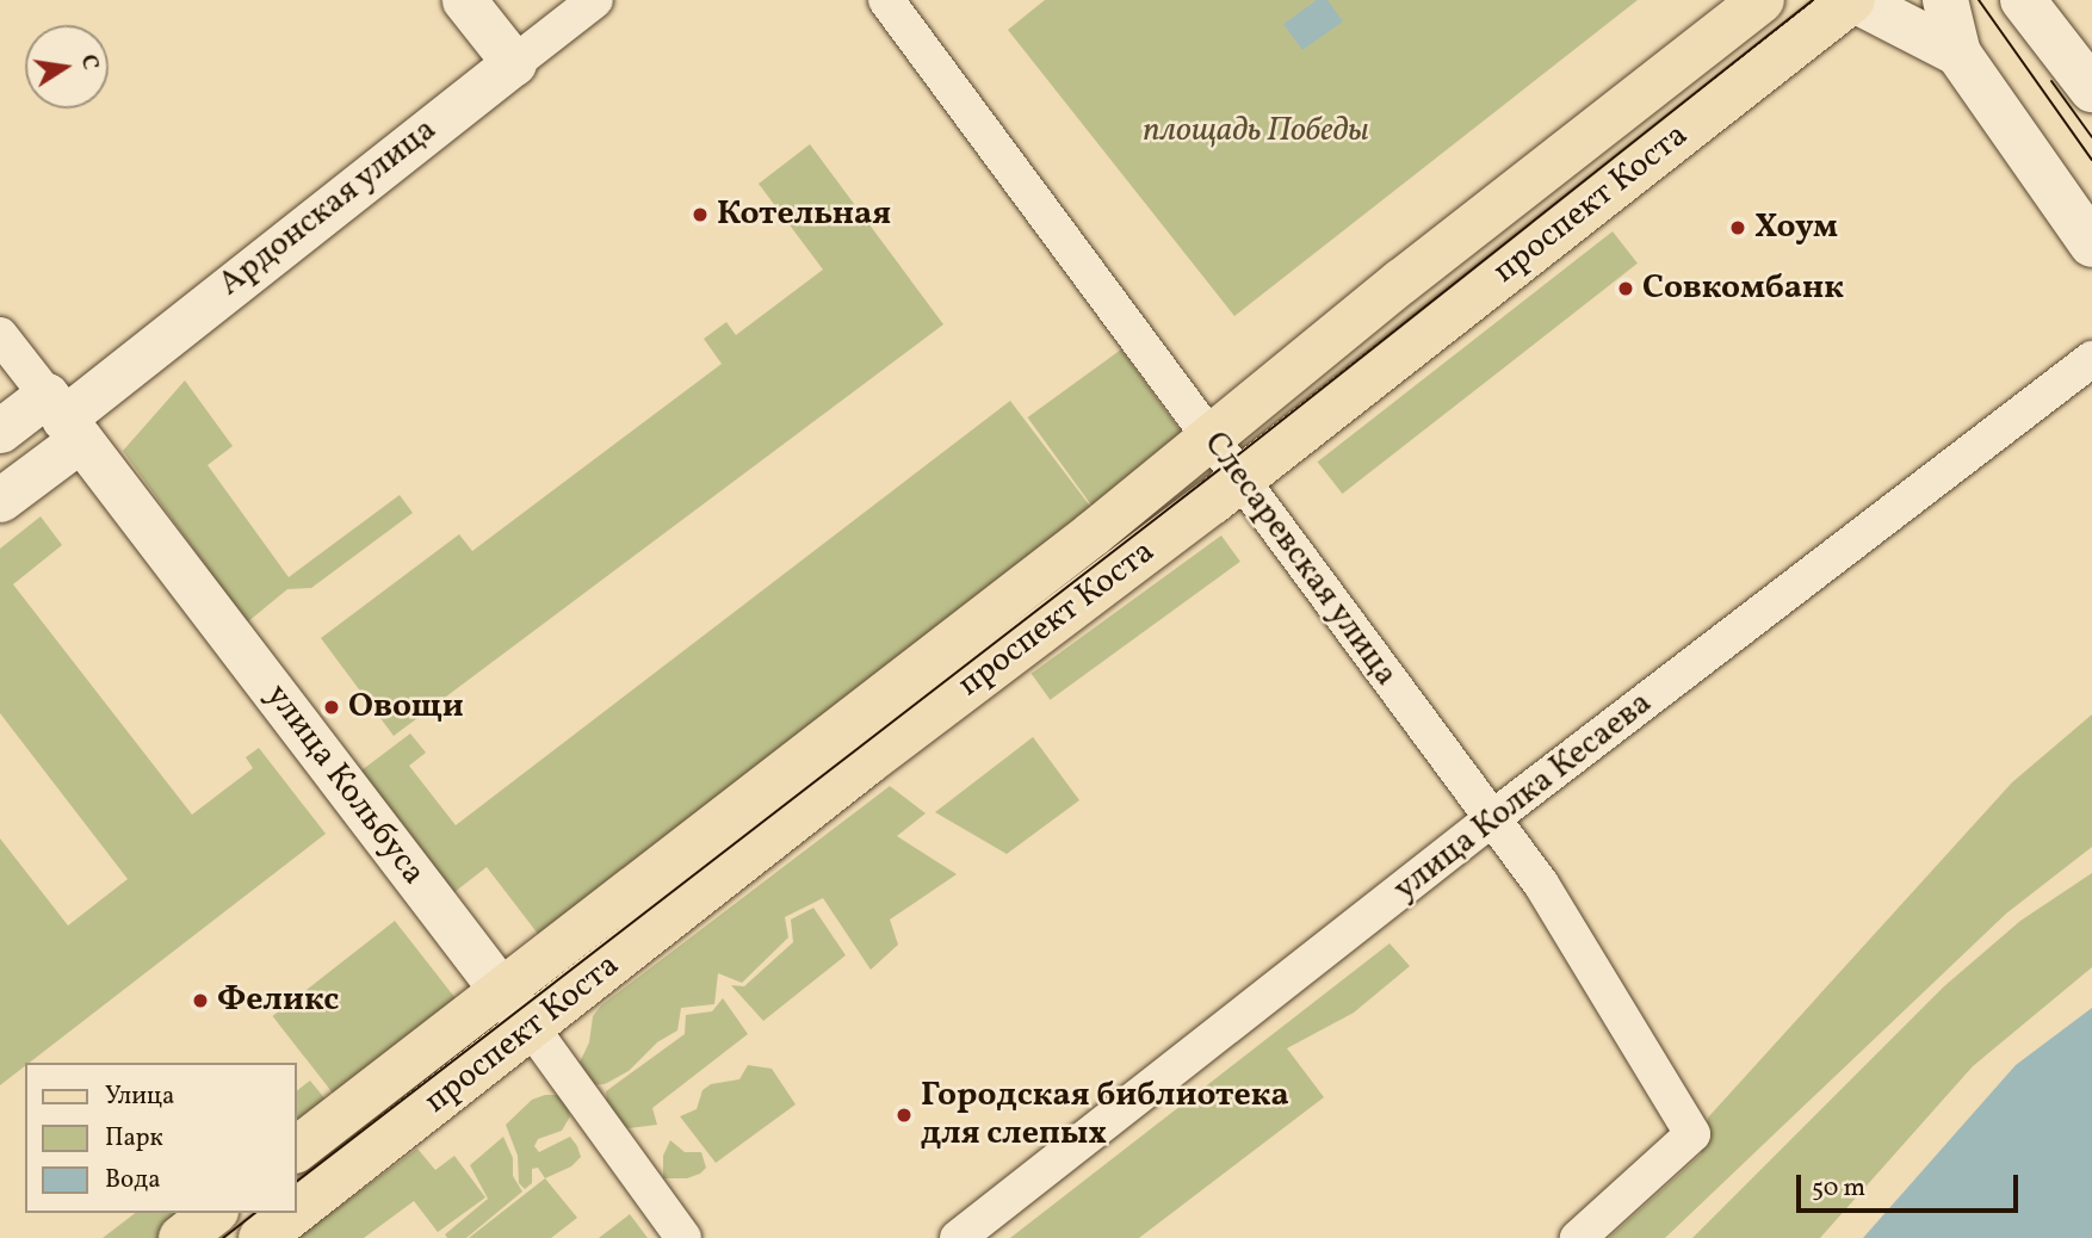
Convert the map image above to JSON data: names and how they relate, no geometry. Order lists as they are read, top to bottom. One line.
{"streets":{"main road":["проспект Коста"],"street":["Ардонская улица","Слесаревская улица","улица Кольбуса","улица Колка Кесаева"]},"crossings":[["проспект Коста","Слесаревская улица"],["проспект Коста","улица Кольбуса"],["Ардонская улица","улица Кольбуса"],["Слесаревская улица","улица Колка Кесаева"]],"parks":["площадь Победы"],"places":["Котельная","Хоум","Совкомбанк","Овощи","Феликс","Городская библиотека для слепых"],"legend":["Улица","Парк","Вода"],"scale_bar":"50 m","north":"right"}
